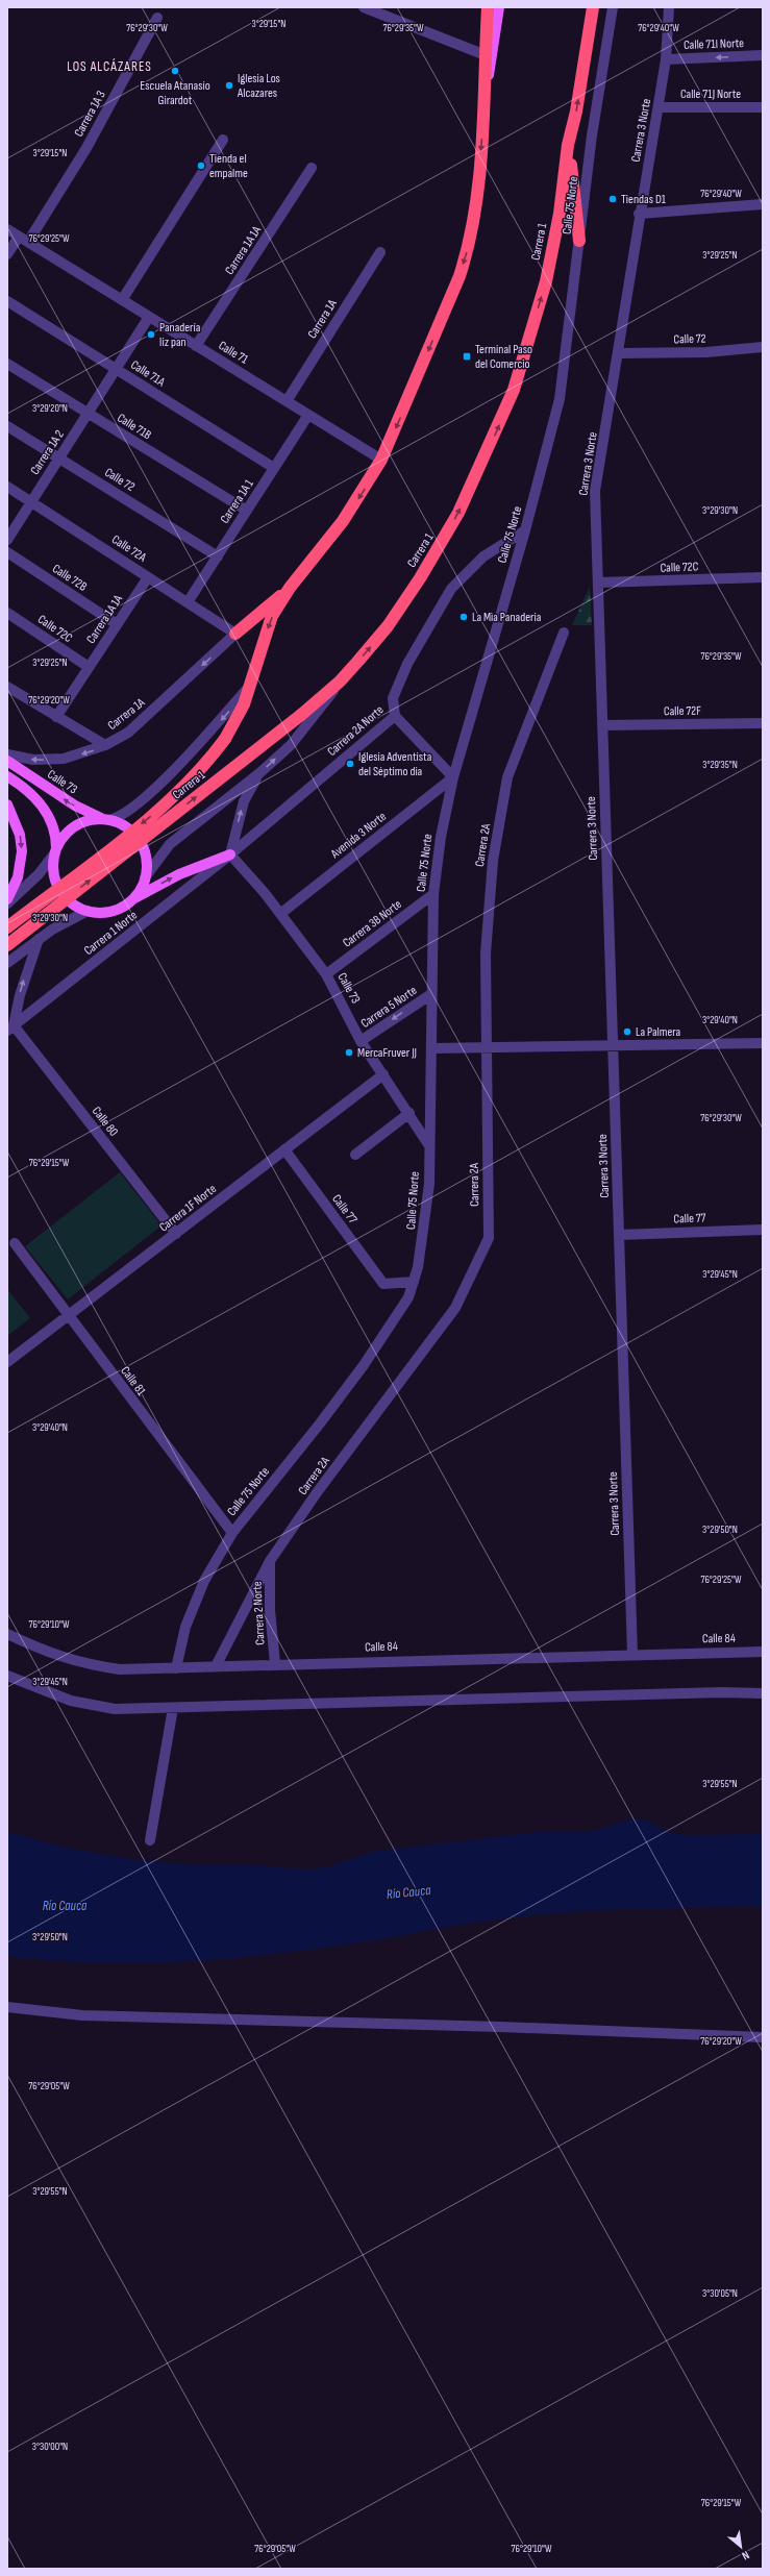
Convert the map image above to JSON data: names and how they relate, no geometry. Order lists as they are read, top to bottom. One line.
{"streets":{"highway":["Carrera 1"],"main road":["Calle 73"],"street":["Calle 71I Norte","Calle 71J Norte","Carrera 1A 3","Carrera 3 Norte","Calle 75 Norte","Carrera 1A 1A","Carrera 1A","Calle 72","Calle 71","Calle 71A","Calle 71B","Carrera 1A 2","Carrera 1A 1","Calle 72A","Calle 72C","Calle 72B","Calle 72F","Carrera 2A Norte","Avenida 3 Norte","Carrera 2A","Carrera 3B Norte","Carrera 1 Norte","Carrera 5 Norte","Calle 80","Carrera 1F Norte","Calle 77","Calle 81","Carrera 2 Norte","Calle 84"]},"crossings":[["Calle 71I Norte","Carrera 3 Norte"],["Calle 71J Norte","Carrera 3 Norte"],["Carrera 1A 3","Calle 71"],["Carrera 3 Norte","Calle 72"],["Carrera 3 Norte","Calle 72C"],["Carrera 3 Norte","Calle 72F"],["Carrera 3 Norte","Calle 77"],["Carrera 3 Norte","Calle 84"],["Calle 75 Norte","Carrera 2A Norte"],["Calle 75 Norte","Calle 73"],["Calle 75 Norte","Avenida 3 Norte"],["Calle 75 Norte","Carrera 3B Norte"],["Calle 75 Norte","Carrera 5 Norte"],["Calle 75 Norte","Calle 77"],["Calle 75 Norte","Calle 81"],["Calle 75 Norte","Calle 84"],["Carrera 1","Calle 71"],["Carrera 1A 1A","Calle 71"],["Carrera 1A 1A","Calle 72A"],["Carrera 1A 1A","Calle 72C"],["Carrera 1A 1A","Calle 72B"],["Carrera 1A","Calle 71"],["Carrera 1A","Calle 72A"],["Calle 72","Carrera 1A 2"],["Calle 72","Carrera 1A 1"],["Calle 71","Carrera 1A 2"],["Calle 71","Carrera 1A 1"],["Calle 71A","Carrera 1A 2"],["Calle 71A","Carrera 1A 1"],["Calle 71B","Carrera 1A 2"],["Calle 71B","Carrera 1A 1"],["Carrera 1A 2","Calle 72A"],["Carrera 1A 1","Calle 72A"],["Carrera 2A Norte","Calle 73"],["Carrera 2A Norte","Carrera 1 Norte"],["Calle 73","Avenida 3 Norte"],["Calle 73","Carrera 3B Norte"],["Calle 73","Carrera 1 Norte"],["Calle 73","Carrera 5 Norte"],["Calle 73","Carrera 1F Norte"],["Carrera 2A","Carrera 2 Norte"],["Carrera 2A","Calle 84"],["Carrera 1 Norte","Calle 80"],["Calle 80","Carrera 1F Norte"],["Carrera 1F Norte","Calle 77"],["Carrera 1F Norte","Calle 81"],["Carrera 2 Norte","Calle 84"]],"one_way":["Calle 71I Norte","Carrera 5 Norte"],"districts":["LOS ALCÁZARES"],"water":["Río Cauca"],"places":{"other":["Escuela Atanasio Girardot","Iglesia Los Alcazares","Tienda el empalme","Tiendas D1","Panadería liz pan","La Mìa Panaderia","Iglesia Adventista del Séptimo dia","La Palmera","MercaFruver JJ"],"transit":["Terminal Paso del Comercio"]},"north":"bottom right","coordinates":["3°29'15\"N","76°29'30\"W","76°29'35\"W","76°29'40\"W","76°29'25\"W","3°29'25\"N","3°29'20\"N","3°29'30\"N","76°29'20\"W","3°29'35\"N","3°29'40\"N","76°29'15\"W","3°29'45\"N","3°29'50\"N","76°29'10\"W","3°29'55\"N","76°29'05\"W","3°30'05\"N","3°30'00\"N"]}
